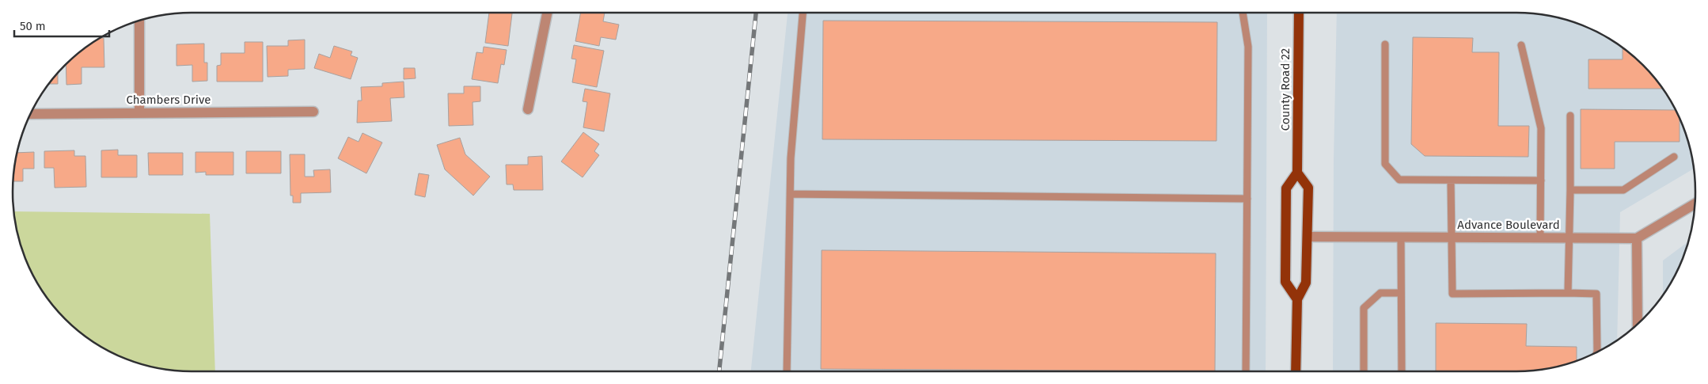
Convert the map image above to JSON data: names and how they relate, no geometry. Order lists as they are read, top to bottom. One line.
{"streets":{"main road":["County Road 22"],"street":["Chambers Drive","Advance Boulevard"]},"scale_bar":"50 m"}
